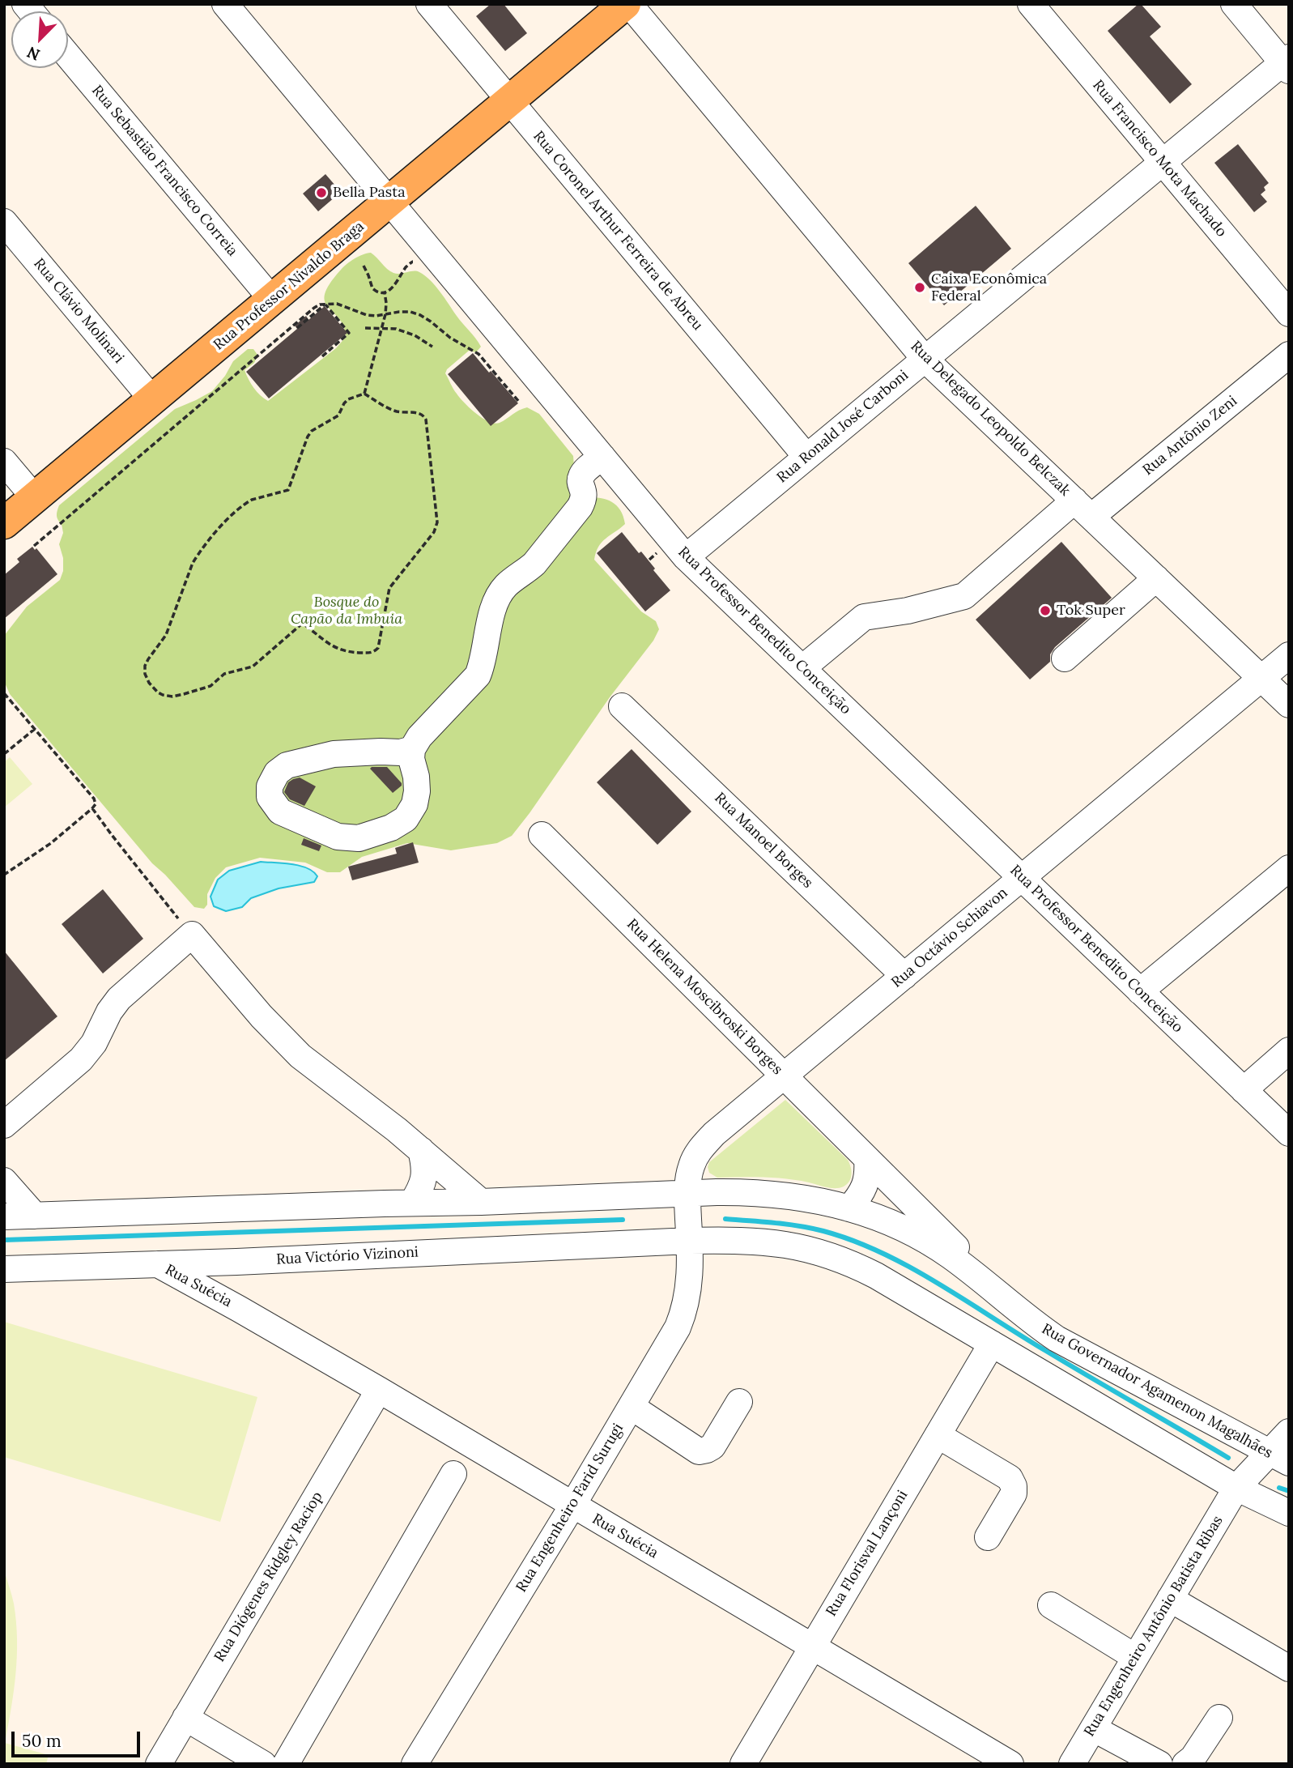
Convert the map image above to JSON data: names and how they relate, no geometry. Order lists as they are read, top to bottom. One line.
{"streets":{"main road":["Rua Professor Nivaldo Braga"],"street":["Rua Francisco Mota Machado","Rua Sebastião Francisco Correia","Rua Coronel Arthur Ferreira de Abreu","Rua Clávio Molinari","Rua Delegado Leopoldo Belczak","Rua Ronald José Carboni","Rua Antônio Zeni","Rua Professor Benedito Conceição","Rua Manoel Borges","Rua Octávio Schiavon","Rua Helena Moscibroski Borges","Rua Victório Vizinoni","Rua Suécia","Rua Governador Agamenon Magalhães","Rua Engenheiro Farid Surugi","Rua Florisval Lançoni","Rua Diógenes Ridgley Raciop","Rua Engenheiro Antônio Batista Ribas"]},"crossings":[["Rua Francisco Mota Machado","Rua Ronald José Carboni"],["Rua Sebastião Francisco Correia","Rua Professor Nivaldo Braga"],["Rua Coronel Arthur Ferreira de Abreu","Rua Professor Nivaldo Braga"],["Rua Coronel Arthur Ferreira de Abreu","Rua Ronald José Carboni"],["Rua Professor Nivaldo Braga","Rua Clávio Molinari"],["Rua Professor Nivaldo Braga","Rua Delegado Leopoldo Belczak"],["Rua Professor Nivaldo Braga","Rua Professor Benedito Conceição"],["Rua Delegado Leopoldo Belczak","Rua Ronald José Carboni"],["Rua Delegado Leopoldo Belczak","Rua Antônio Zeni"],["Rua Delegado Leopoldo Belczak","Rua Octávio Schiavon"],["Rua Ronald José Carboni","Rua Professor Benedito Conceição"],["Rua Antônio Zeni","Rua Professor Benedito Conceição"],["Rua Professor Benedito Conceição","Rua Octávio Schiavon"],["Rua Manoel Borges","Rua Octávio Schiavon"],["Rua Octávio Schiavon","Rua Helena Moscibroski Borges"],["Rua Octávio Schiavon","Rua Victório Vizinoni"],["Rua Octávio Schiavon","Rua Governador Agamenon Magalhães"],["Rua Octávio Schiavon","Rua Engenheiro Farid Surugi"],["Rua Helena Moscibroski Borges","Rua Governador Agamenon Magalhães"],["Rua Victório Vizinoni","Rua Suécia"],["Rua Victório Vizinoni","Rua Engenheiro Farid Surugi"],["Rua Suécia","Rua Engenheiro Farid Surugi"],["Rua Suécia","Rua Florisval Lançoni"],["Rua Suécia","Rua Diógenes Ridgley Raciop"],["Rua Governador Agamenon Magalhães","Rua Engenheiro Antônio Batista Ribas"]],"parks":["Bosque do Capão da Imbuia"],"places":["Bella Pasta","Caixa Econômica Federal","Tok Super"],"scale_bar":"50 m","north":"bottom left"}
